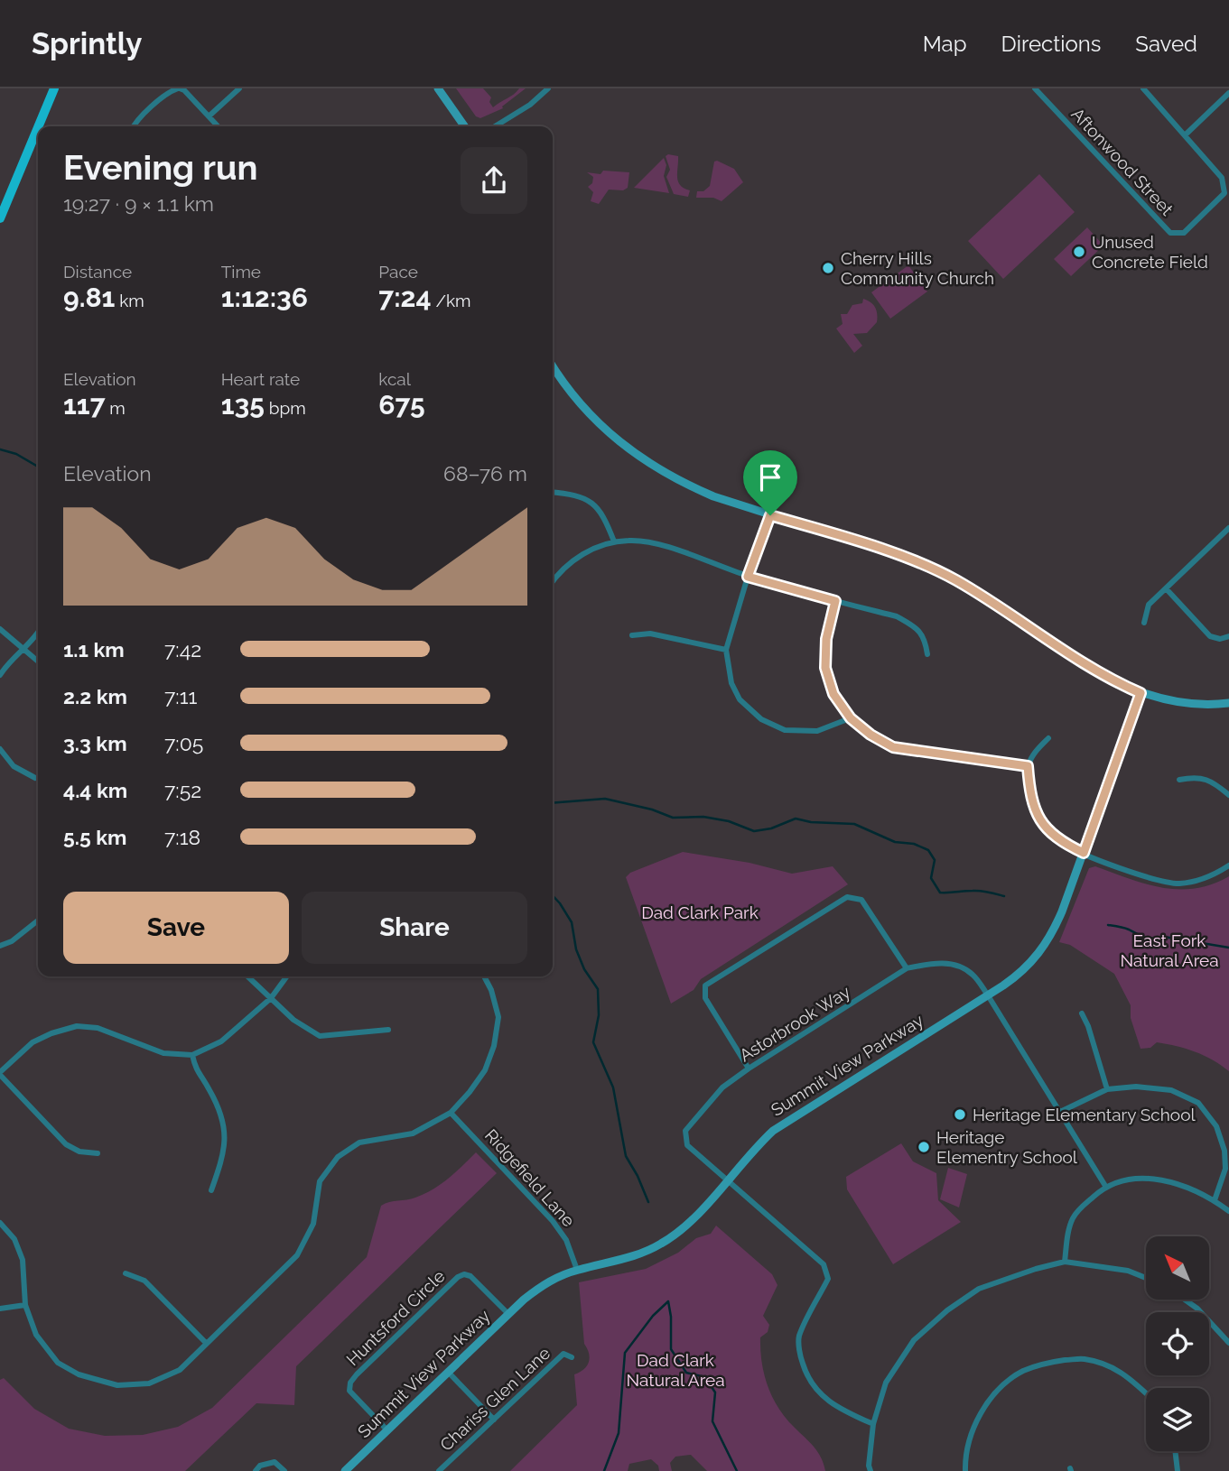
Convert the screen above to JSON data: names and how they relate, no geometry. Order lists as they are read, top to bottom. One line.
{"streets":{"street":["Aftonwood Street","Astorbrook Way","Summit View Parkway","Ridgefield Lane","Huntsford Circle","Chariss Glen Lane"]},"crossings":[["Astorbrook Way","Summit View Parkway"],["Summit View Parkway","Ridgefield Lane"],["Summit View Parkway","Huntsford Circle"]],"parks":["Dad Clark Park","East Fork Natural Area","Dad Clark Natural Area"],"places":["Unused Concrete Field","Cherry Hills Community Church","Heritage Elementary School","Heritage Elementry School"],"north":"top left","page":{"header":"Sprintly","nav":["Map","Directions","Saved"],"heading":["Evening run","19:27 · 9 × 1.1 km"],"stats":[["Distance","9.81 km"],["Time","1:12:36"],["Pace","7:24 /km"],["Elevation","117 m"],["Heart rate","135 bpm"],["kcal","675"]],"chart":["Elevation","68–76 m"],"list":[{"name":"1.1 km","note":"7:42"},{"name":"2.2 km","note":"7:11"},{"name":"3.3 km","note":"7:05"},{"name":"4.4 km","note":"7:52"},{"name":"5.5 km","note":"7:18"}],"buttons":["Save","Share"]}}
